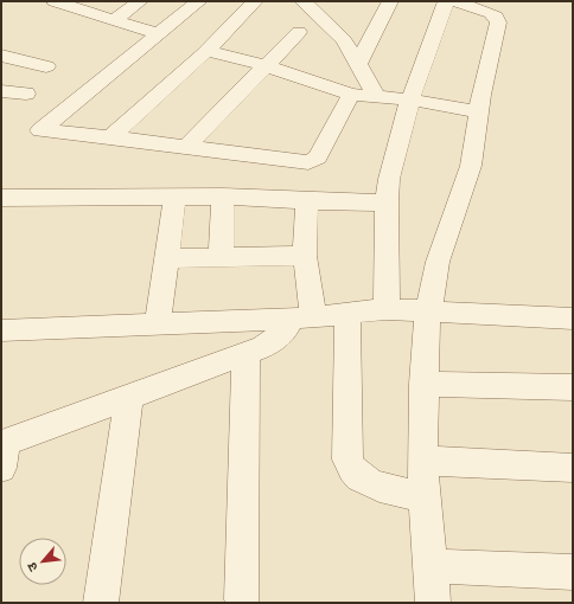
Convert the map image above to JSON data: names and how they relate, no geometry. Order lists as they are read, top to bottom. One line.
{"north":"bottom left"}
